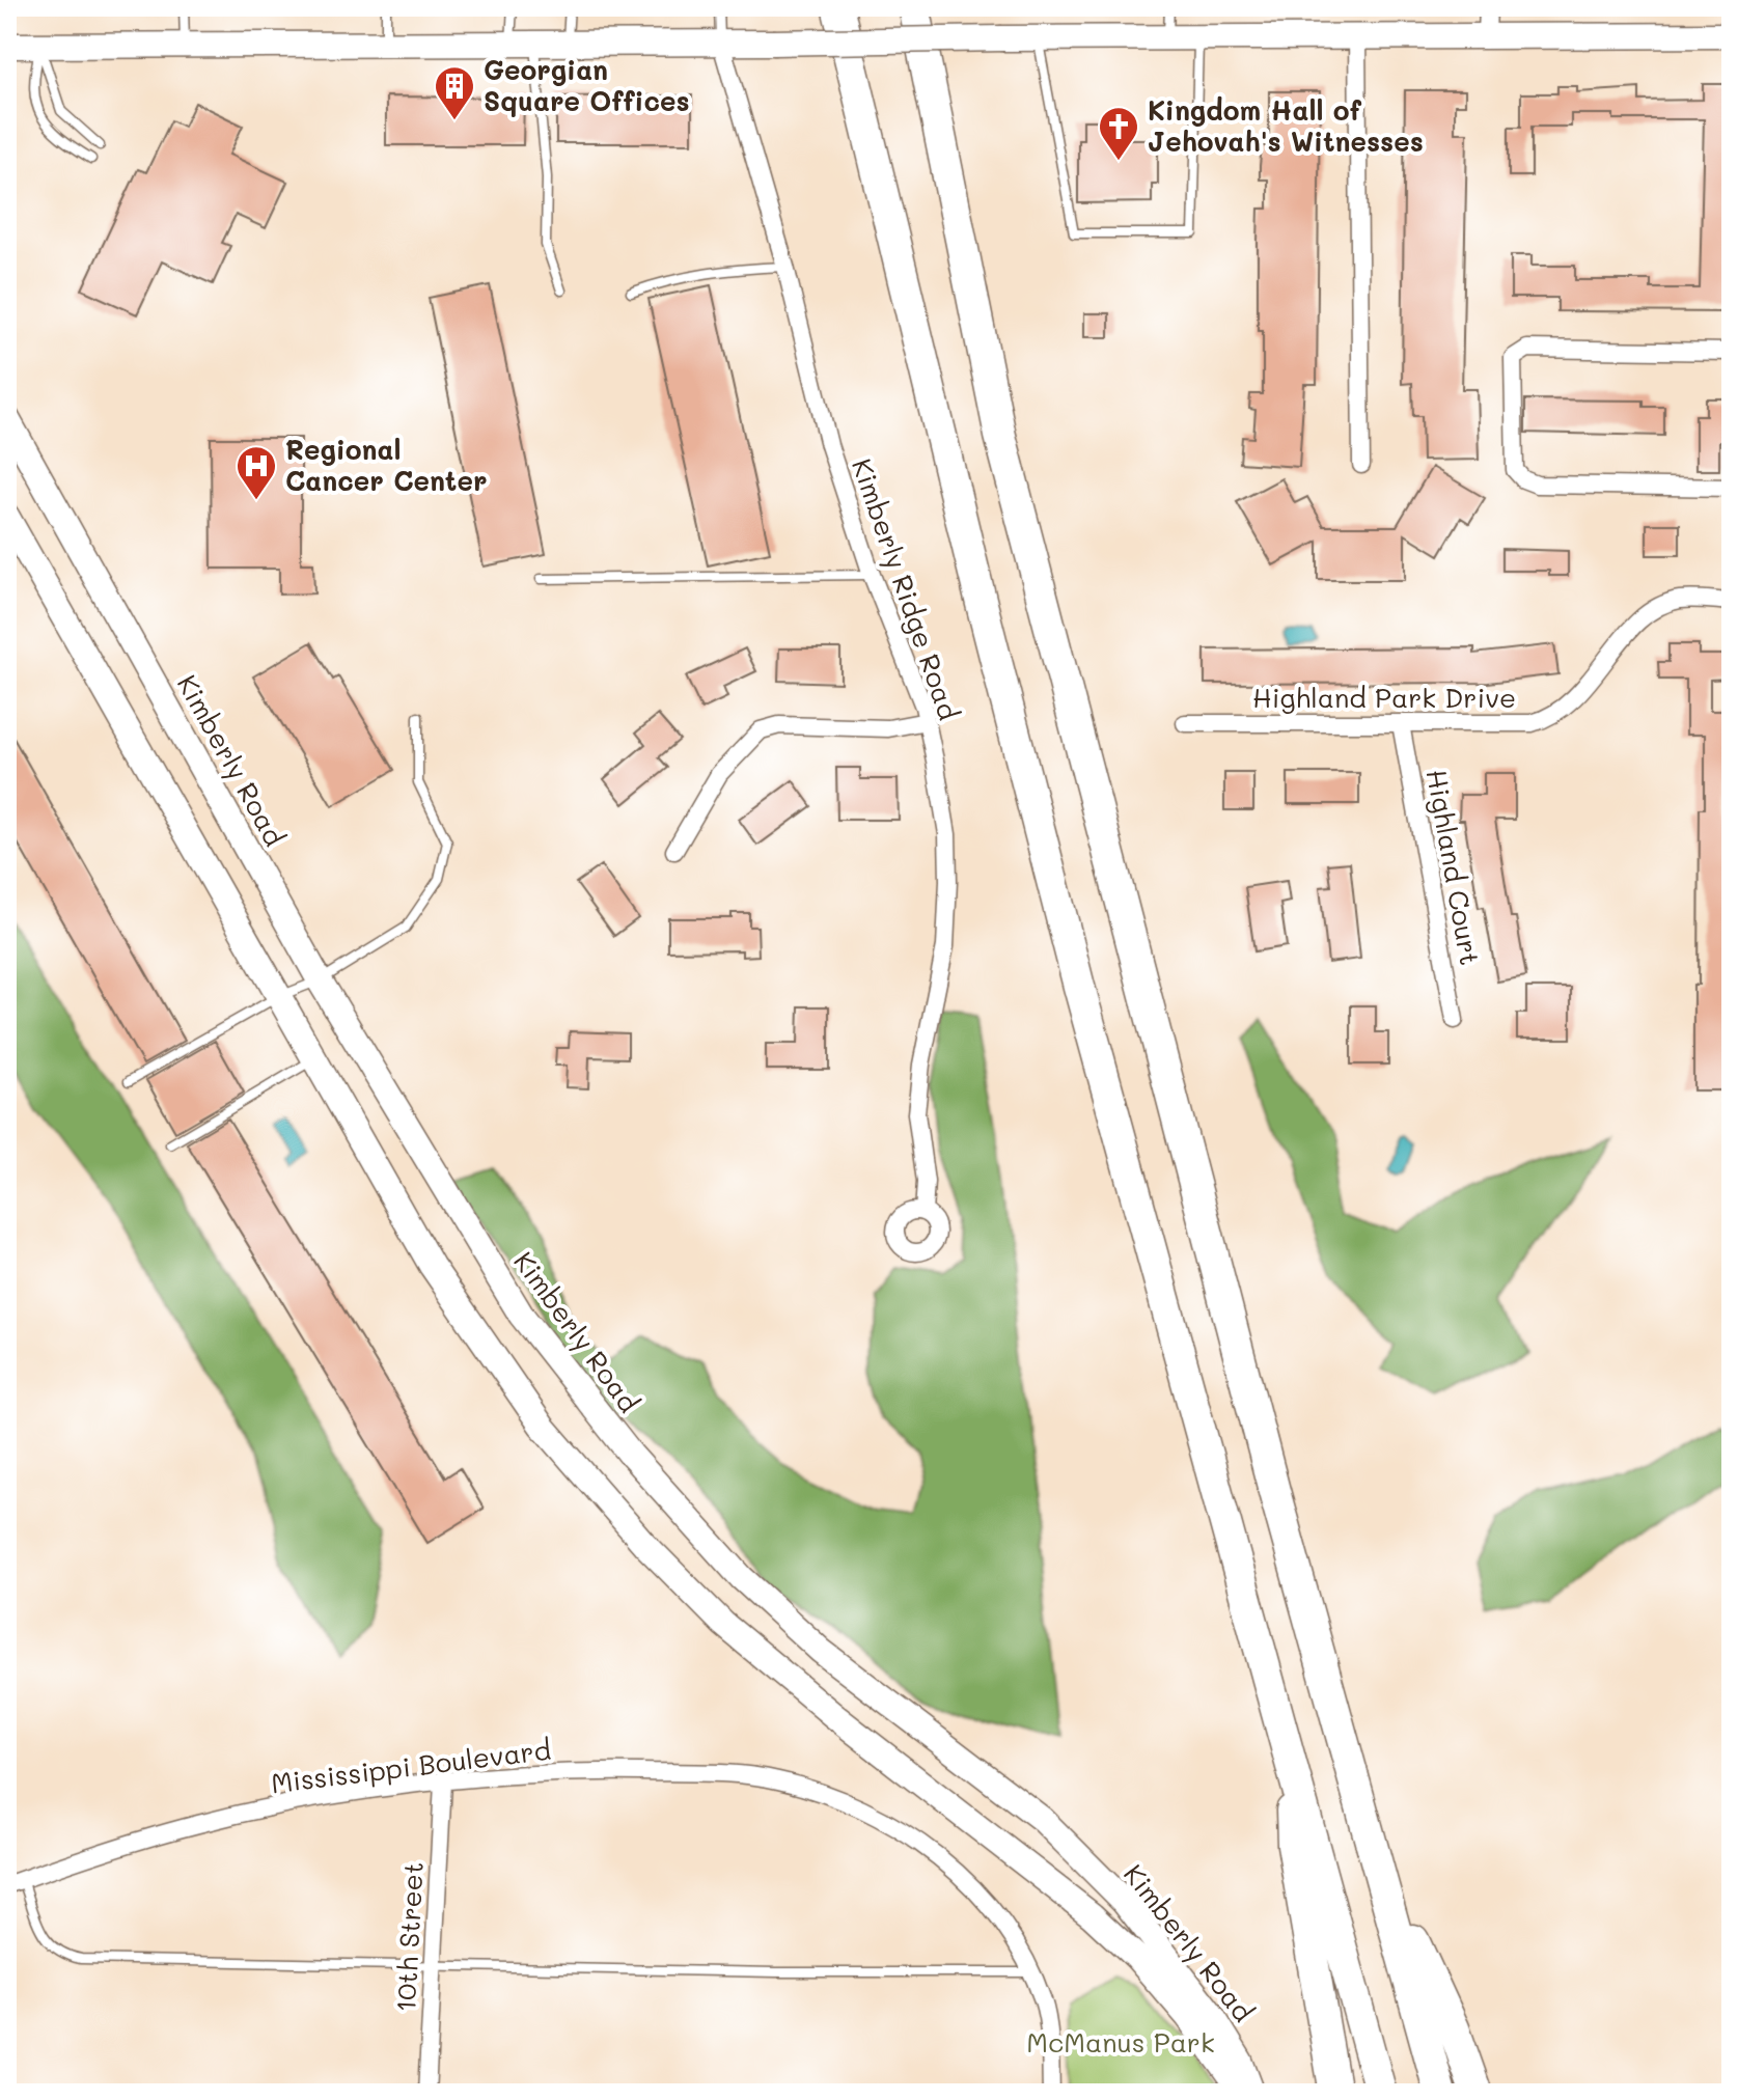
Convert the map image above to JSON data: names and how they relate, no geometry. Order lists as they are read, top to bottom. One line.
{"streets":{"main road":["Kimberly Road"],"street":["Kimberly Ridge Road","Highland Park Drive","Highland Court","Mississippi Boulevard","10th Street"]},"crossings":[["Highland Park Drive","Highland Court"],["Mississippi Boulevard","10th Street"]],"parks":["McManus Park"],"places":{"building":["Georgian Square Offices"],"church":["Kingdom Hall of Jehovah's Witnesses"],"hospital":["Regional Cancer Center"]}}
